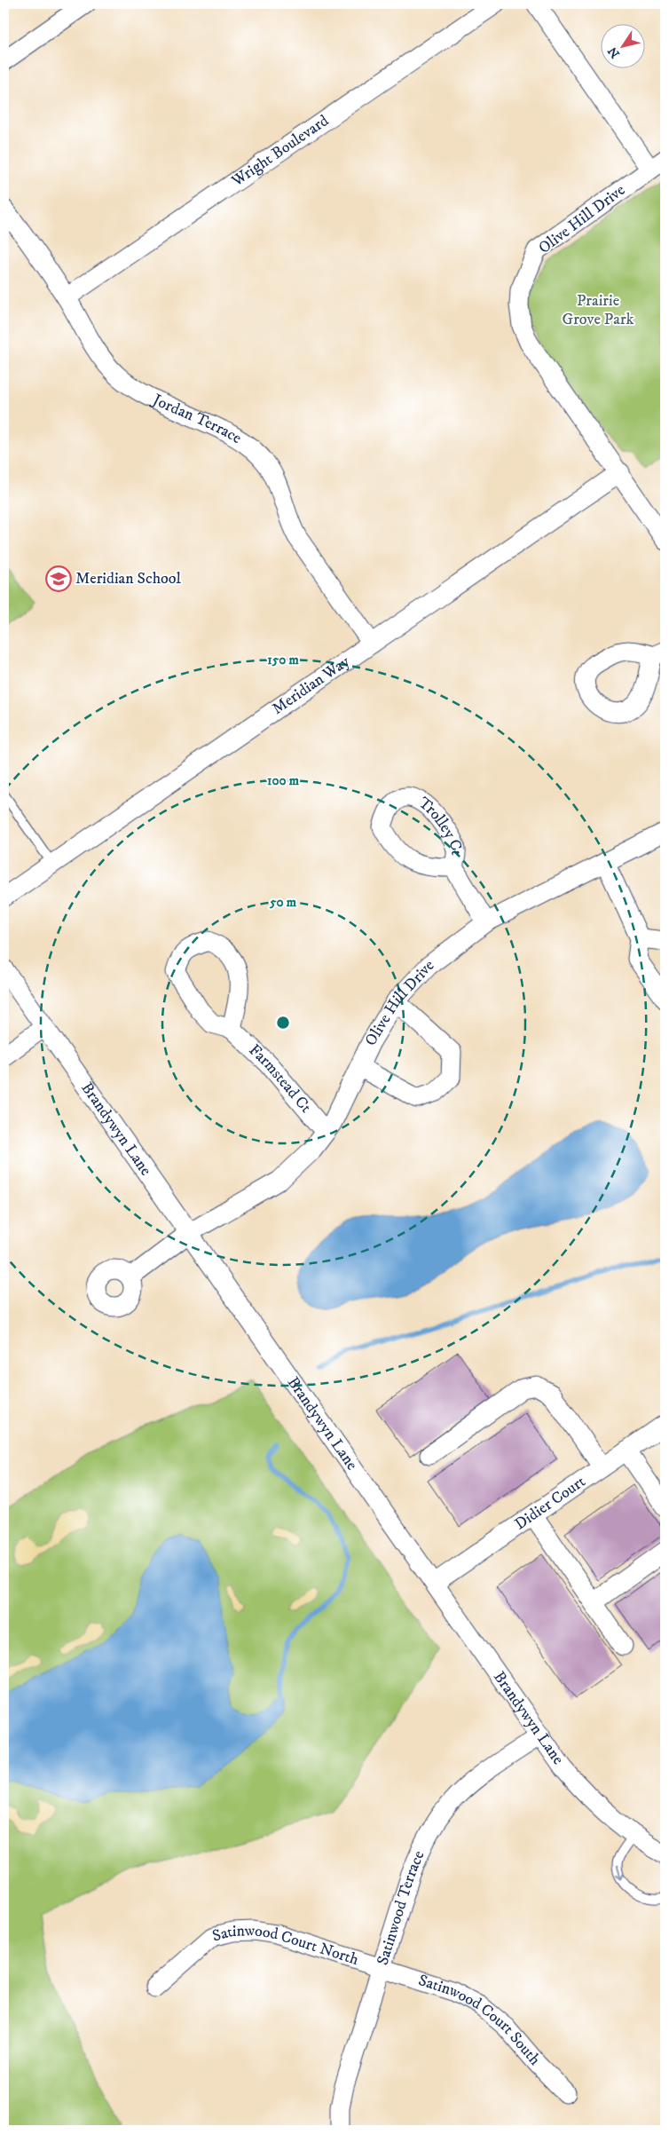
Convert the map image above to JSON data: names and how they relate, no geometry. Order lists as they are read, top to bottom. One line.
{"streets":{"street":["Wright Boulevard","Olive Hill Drive","Jordan Terrace","Meridian Way","Trolley Ct","Farmstead Ct","Brandywyn Lane","Didier Court","Satinwood Terrace","Satinwood Court North","Satinwood Court South"]},"crossings":[["Wright Boulevard","Jordan Terrace"],["Olive Hill Drive","Meridian Way"],["Olive Hill Drive","Trolley Ct"],["Olive Hill Drive","Farmstead Ct"],["Olive Hill Drive","Brandywyn Lane"],["Jordan Terrace","Meridian Way"],["Brandywyn Lane","Didier Court"],["Brandywyn Lane","Satinwood Terrace"],["Satinwood Terrace","Satinwood Court North"],["Satinwood Terrace","Satinwood Court South"],["Satinwood Court North","Satinwood Court South"]],"parks":["Prairie Grove Park"],"places":{"school or university":["Meridian School"]},"north":"bottom left","rings":["150 m","100 m","50 m"]}
